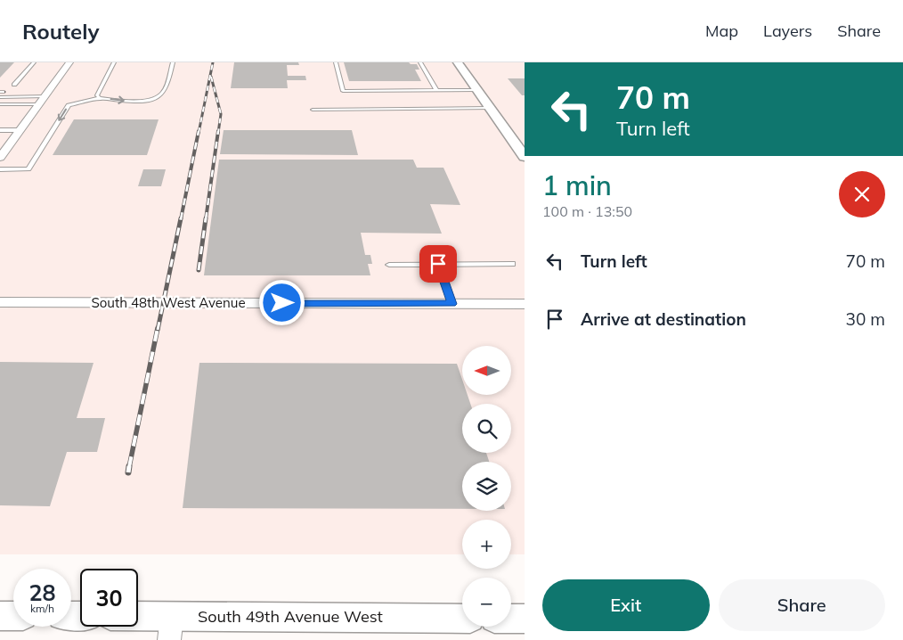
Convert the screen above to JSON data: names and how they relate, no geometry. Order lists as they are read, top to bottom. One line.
{"streets":{"street":["South 48th West Avenue","South 49th Avenue West"]},"north":"left","page":{"header":"Routely","nav":["Map","Layers","Share"],"turn":["70 m","Turn left"],"heading":["1 min","100 m · 13:50"],"list":[{"name":"Turn left","value":"70 m"},{"name":"Arrive at destination","value":"30 m"}],"map_buttons":["+","−"],"speed":"28 km/h","limit":"30","buttons":["Exit","Share"]}}
